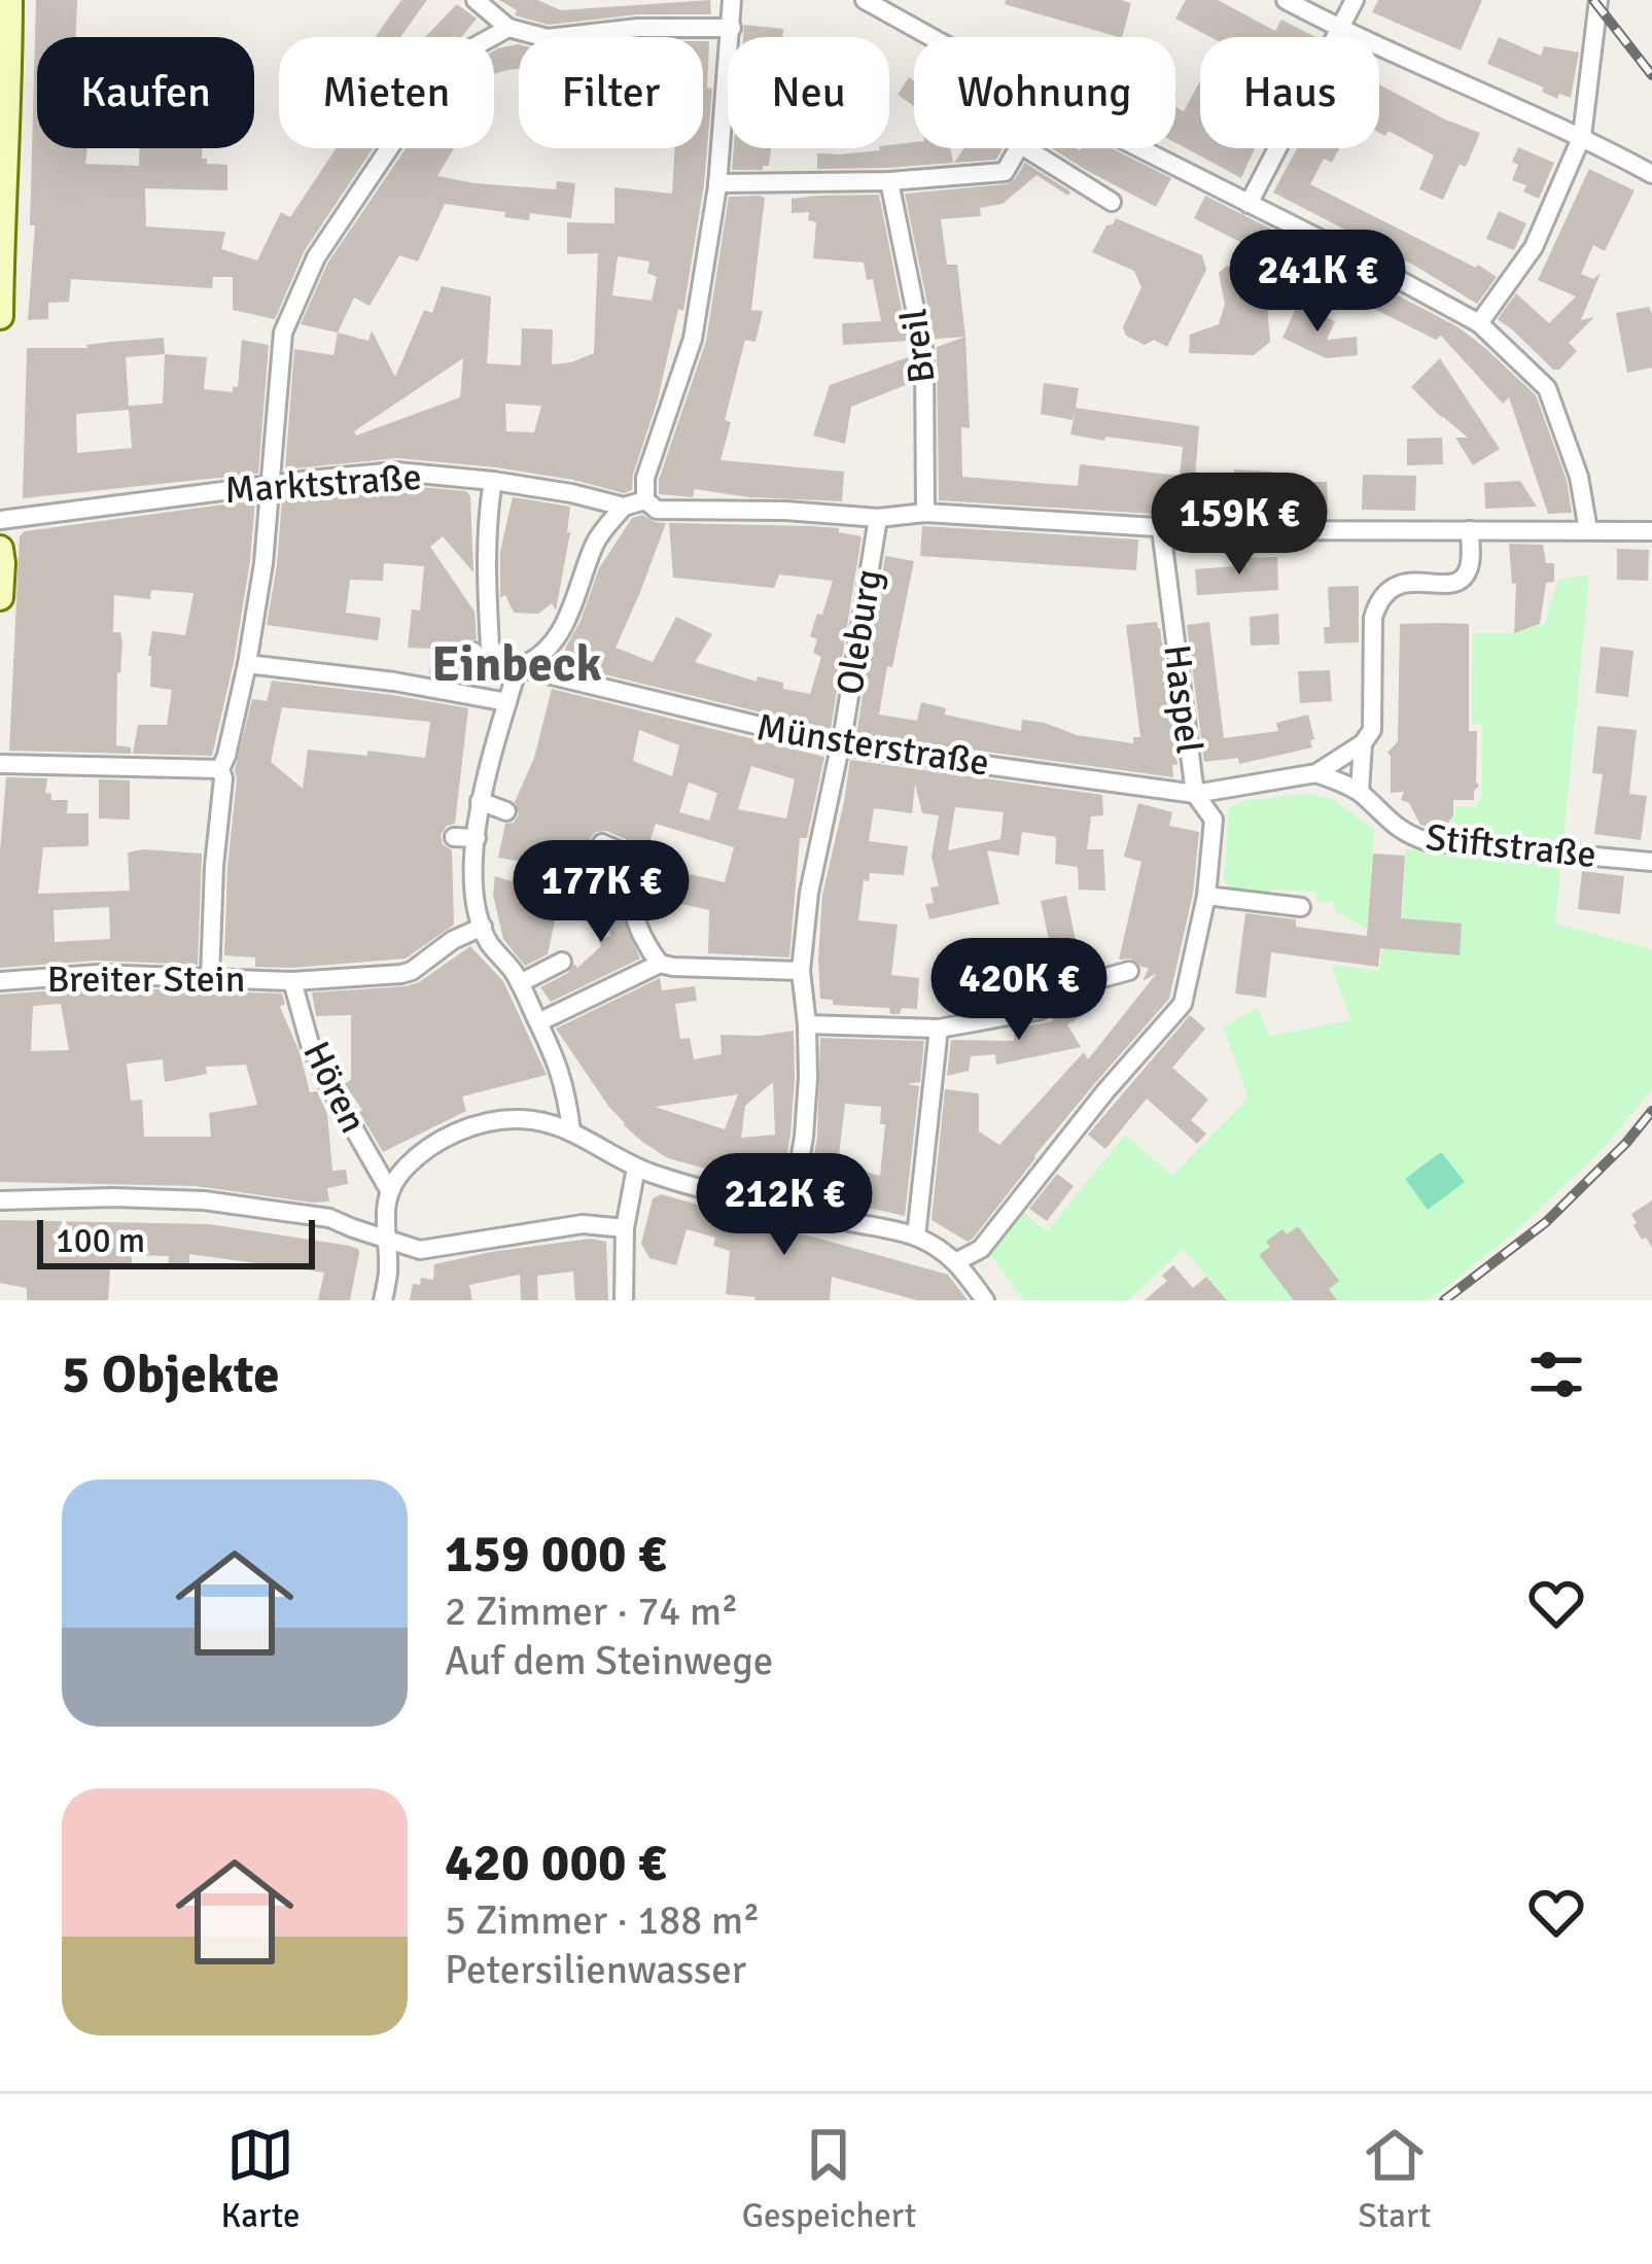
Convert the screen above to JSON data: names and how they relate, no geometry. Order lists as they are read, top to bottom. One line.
{"streets":{"street":["Breil","Marktstraße","Oleburg","Haspel","Münsterstraße","Stiftstraße","Breiter Stein","Hören"]},"crossings":[["Oleburg","Münsterstraße"],["Haspel","Münsterstraße"],["Münsterstraße","Stiftstraße"],["Breiter Stein","Hören"]],"districts":["Einbeck"],"scale_bar":"100 m","page":{"chip":["Kaufen","Mieten","Filter","Neu","Wohnung","Haus"],"price":["241K €","159K €","177K €","420K €","212K €"],"scale":"100 m","heading":"5 Objekte","list":[{"name":"159 000 €","note":"2 Zimmer · 74 m² · Auf dem Steinwege"},{"name":"420 000 €","note":"5 Zimmer · 188 m² · Petersilienwasser"}],"tabs":["Karte","Gespeichert","Start"]}}
